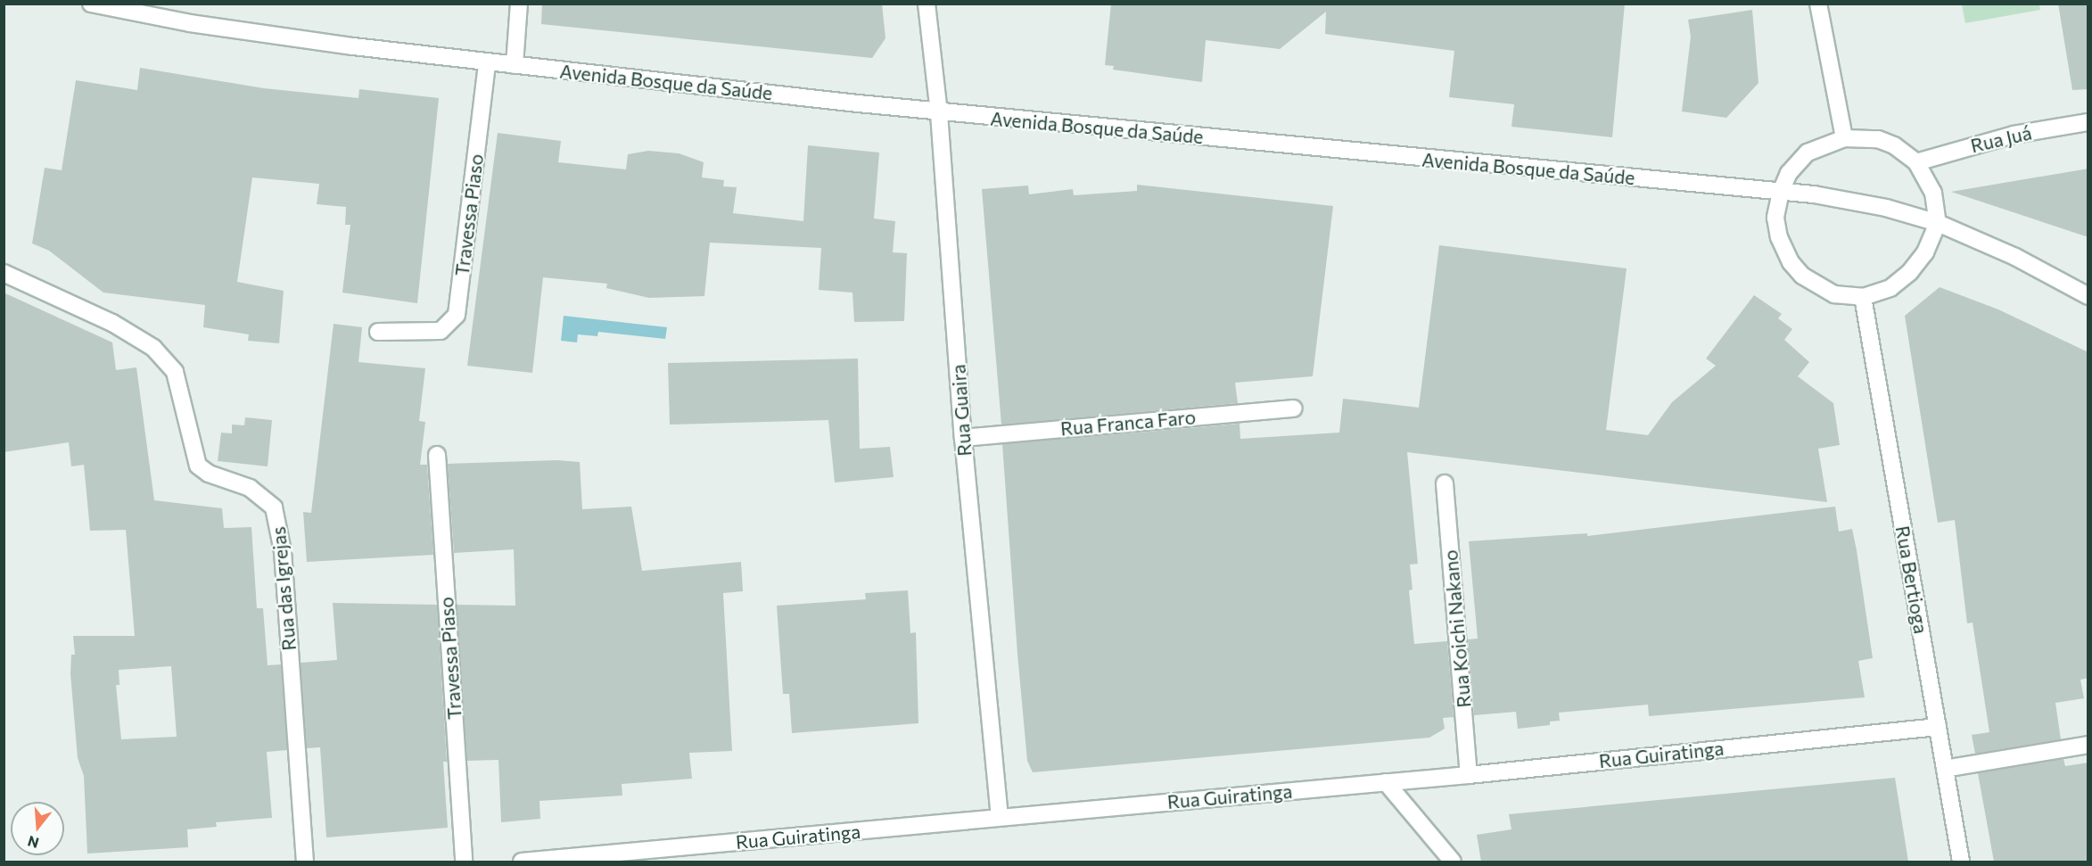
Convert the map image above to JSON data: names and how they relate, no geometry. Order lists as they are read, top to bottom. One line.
{"streets":{"street":["Avenida Bosque da Saúde","Rua Juá","Travessa Piaso","Rua Guaira","Rua Franca Faro","Rua Bertioga","Rua das Igrejas","Rua Koichi Nakano","Rua Guiratinga"]},"crossings":[["Avenida Bosque da Saúde","Travessa Piaso"],["Avenida Bosque da Saúde","Rua Guaira"],["Rua Guaira","Rua Franca Faro"],["Rua Guaira","Rua Guiratinga"],["Rua Bertioga","Rua Guiratinga"],["Rua Koichi Nakano","Rua Guiratinga"]],"north":"bottom"}
